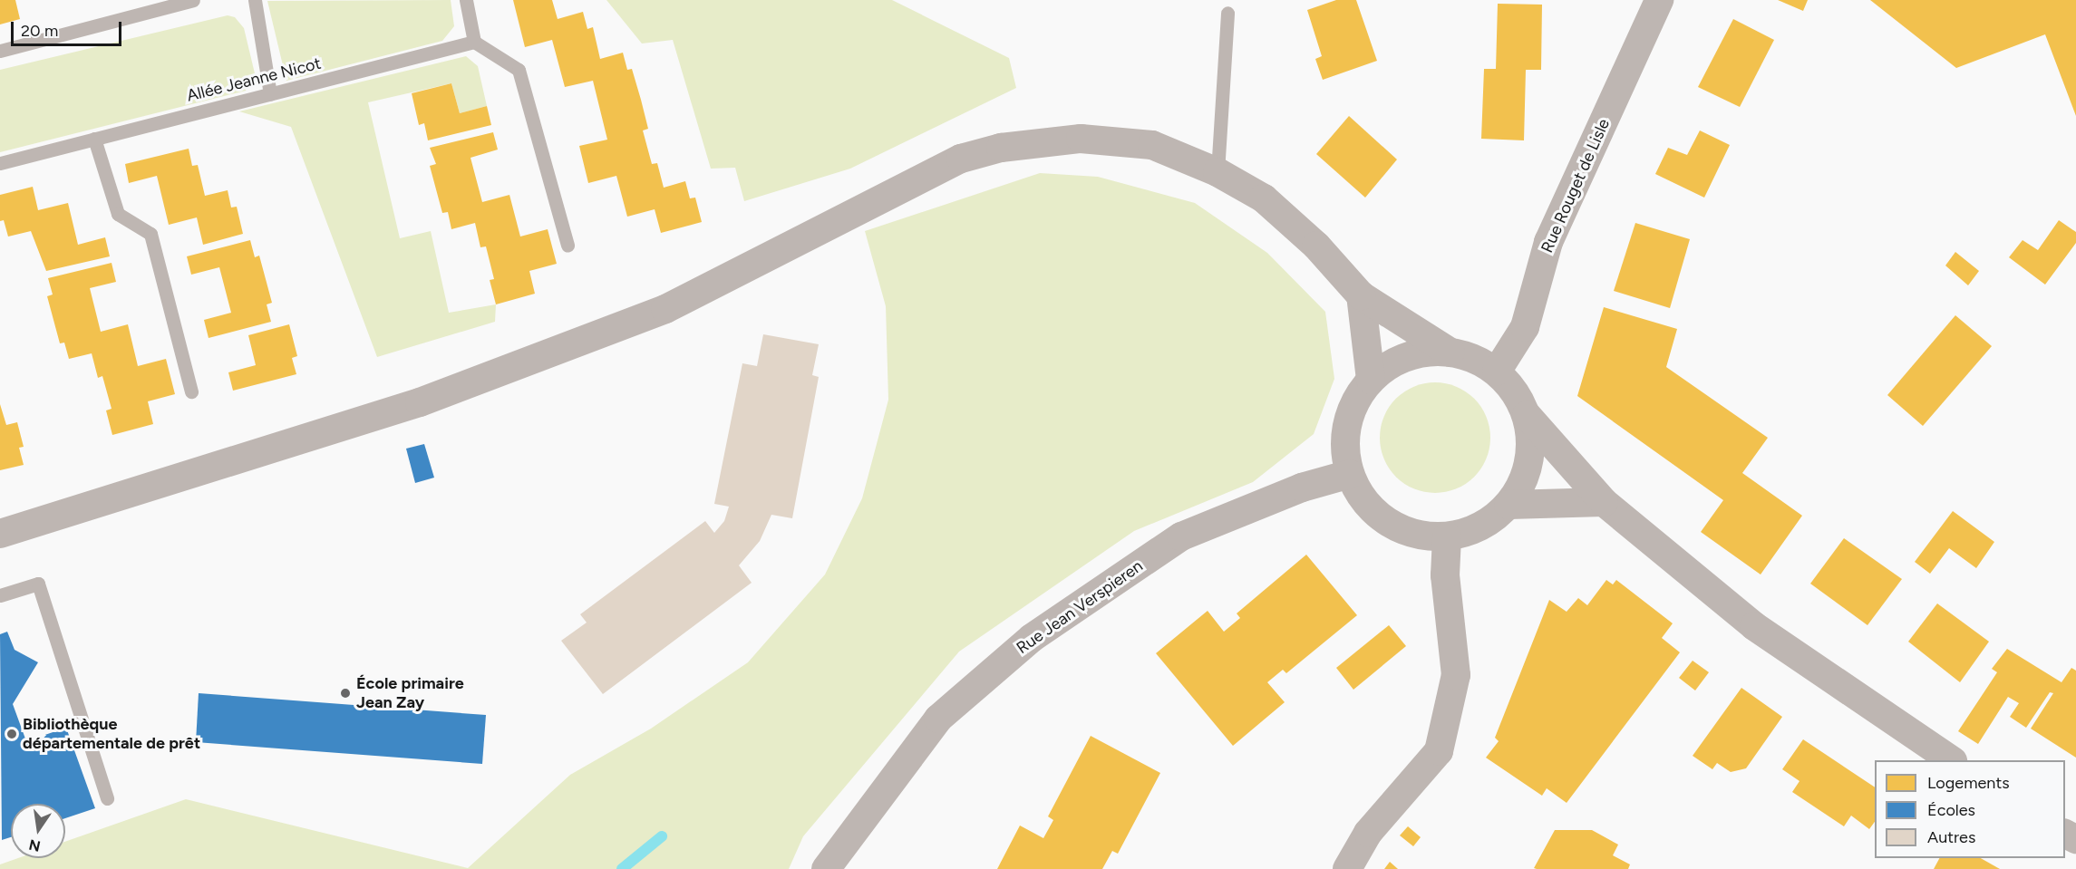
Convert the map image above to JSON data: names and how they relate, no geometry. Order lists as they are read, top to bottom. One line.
{"streets":{"street":["Rue Rouget de Lisle","Rue Jean Verspieren"],"lane":["Allée Jeanne Nicot"]},"crossings":[["Rue Rouget de Lisle","Rue Jean Verspieren"]],"places":["École primaire Jean Zay","Bibliothèque départementale de prêt"],"legend":["Logements","Écoles","Autres"],"scale_bar":"20 m","north":"bottom"}
